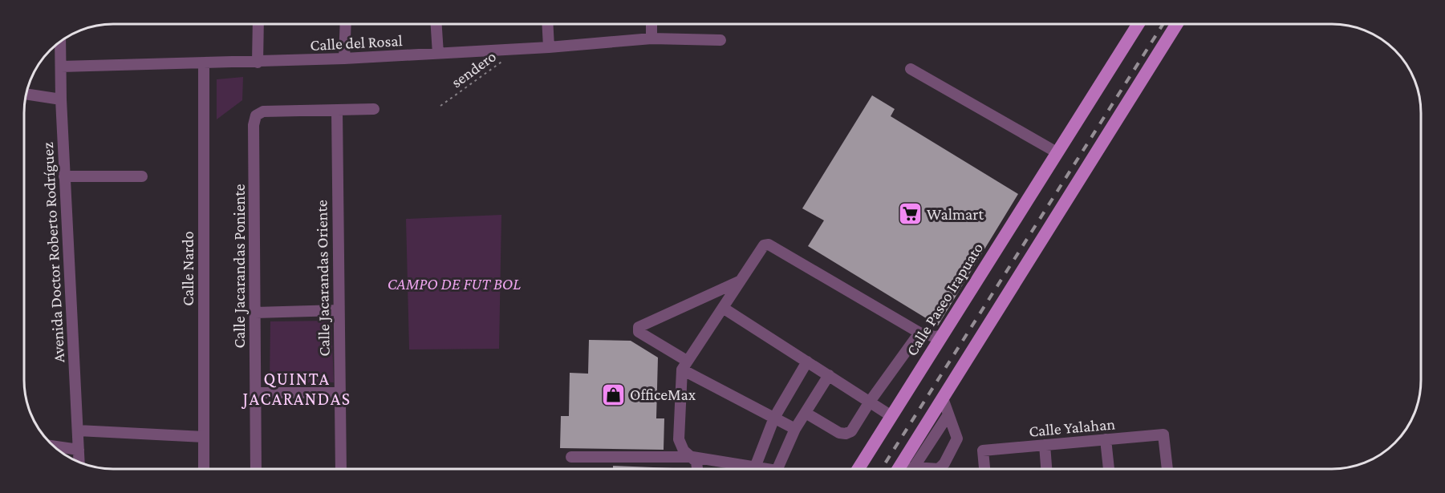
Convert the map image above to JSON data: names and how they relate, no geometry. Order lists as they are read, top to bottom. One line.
{"streets":{"main road":["Calle Paseo Irapuato"],"street":["Calle del Rosal","Avenida Doctor Roberto Rodríguez","Calle Jacarandas Poniente","Calle Nardo","Calle Jacarandas Oriente","Calle Yalahan"],"path":["sendero"]},"crossings":[["Calle del Rosal","sendero"],["Calle del Rosal","Avenida Doctor Roberto Rodríguez"],["Calle del Rosal","Calle Nardo"],["Calle Jacarandas Poniente","Calle Jacarandas Oriente"]],"districts":["QUINTA JACARANDAS"],"parks":["CAMPO DE FUT BOL"],"places":{"supermarket":["Walmart"],"shop":["OfficeMax"]}}
